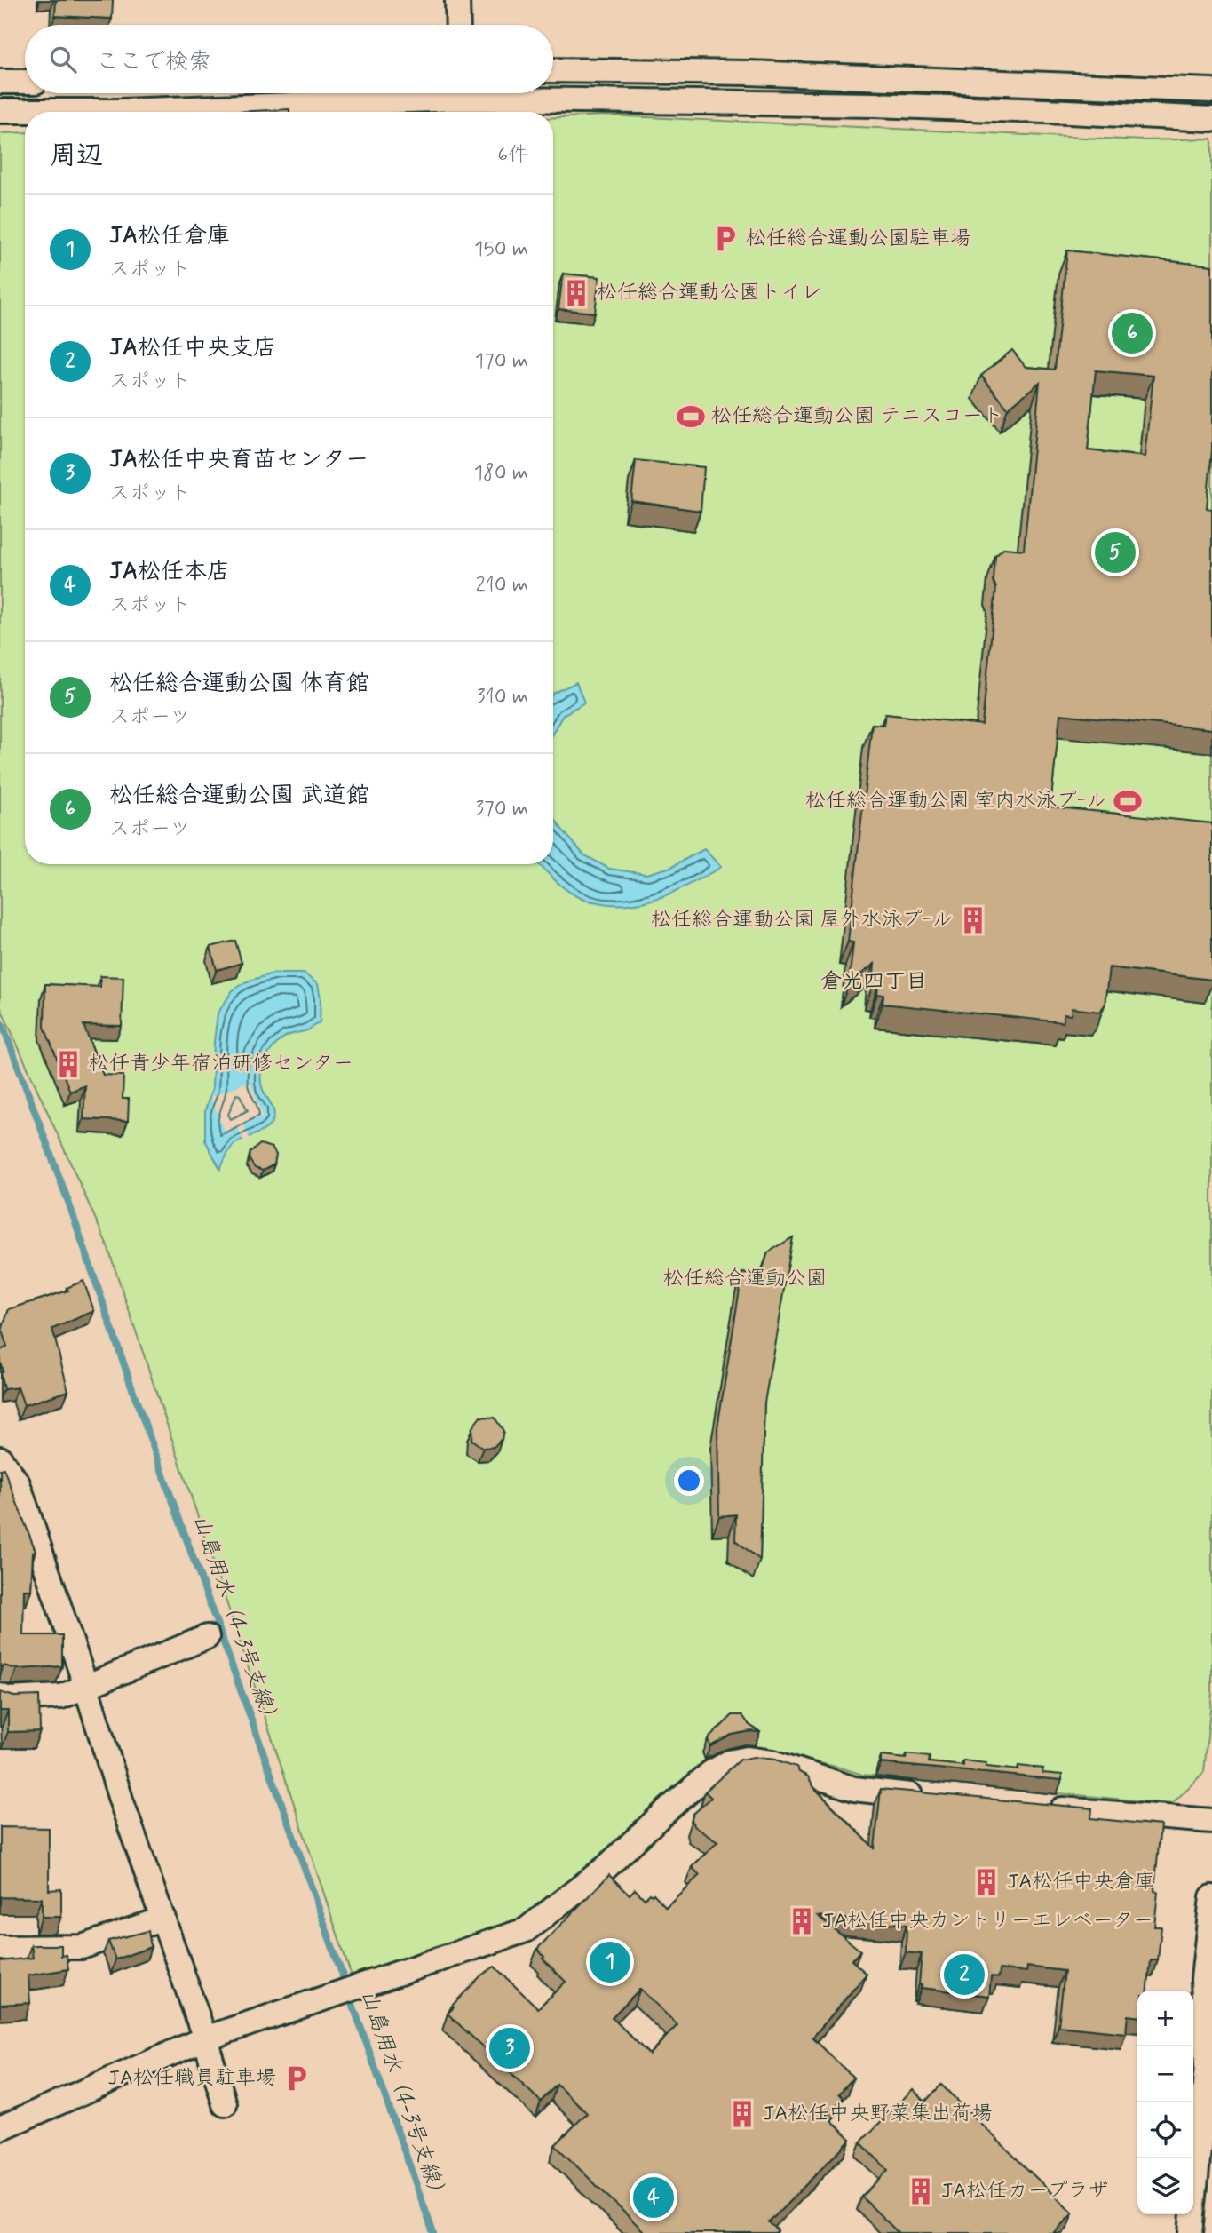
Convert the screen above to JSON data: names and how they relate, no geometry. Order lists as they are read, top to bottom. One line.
{"districts":["倉光四丁目"],"water":["山島用水（4-3号支線）"],"parks":["松任総合運動公園"],"places":{"parking":["松任総合運動公園駐車場","JA松任職員駐車場"],"building":["松任総合運動公園トイレ","松任総合運動公園 屋外水泳プｰル","松任青少年宿泊研修センター","JA松任中央倉庫","JA松任中央カントリーエレベーター","JA松任中央野菜集出荷場","JA松任カープラザ"],"sports":["松任総合運動公園 テニスコート","松任総合運動公園 室内水泳プｰル"]},"page":{"search":"ここで検索","heading":["周辺","6件"],"list":[{"mark":"1","name":"JA松任倉庫","note":"スポット","value":"150 m"},{"mark":"2","name":"JA松任中央支店","note":"スポット","value":"170 m"},{"mark":"3","name":"JA松任中央育苗センター","note":"スポット","value":"180 m"},{"mark":"4","name":"JA松任本店","note":"スポット","value":"210 m"},{"mark":"5","name":"松任総合運動公園 体育館","note":"スポーツ","value":"310 m"},{"mark":"6","name":"松任総合運動公園 武道館","note":"スポーツ","value":"370 m"}],"pins":["6","5","1","2","3","4"],"map_buttons":["+","−"]}}
